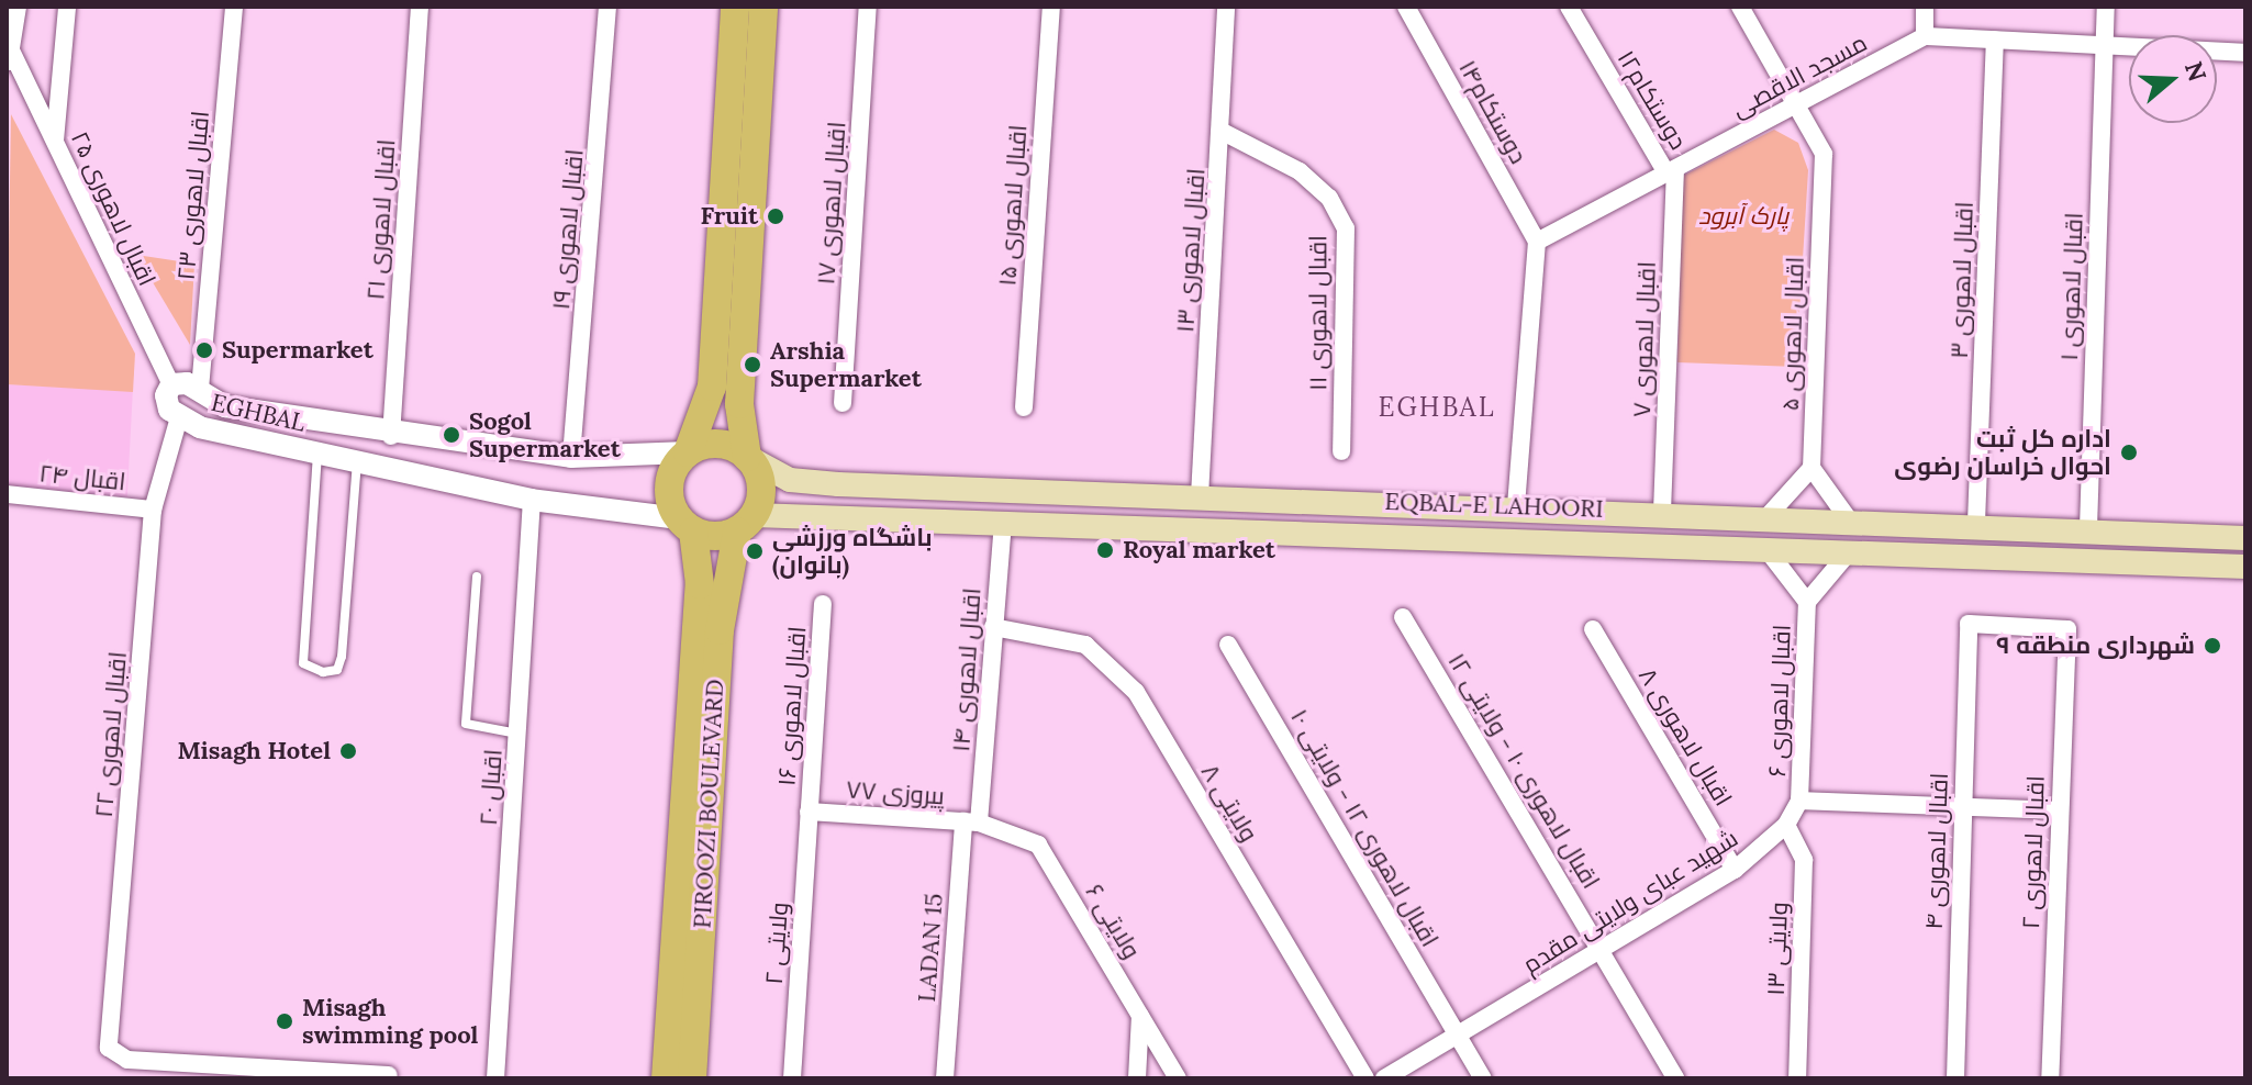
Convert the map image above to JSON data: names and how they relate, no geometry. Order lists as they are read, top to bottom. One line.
{"streets":{"main road":["EQBAL-E LAHOORI","PIROOZI BOULEVARD"],"street":["مسجد الاقصی","دوستکام۱۲","دوستکام۱۴","اقبال لاهوری ۲۳","اقبال لاهوری ۱۷","اقبال لاهوری ۱۵","اقبال لاهوری ۲۵","اقبال لاهوری ۲۱","اقبال لاهوری ۱۹","اقبال لاهوری ۱۳","اقبال لاهوری ۳","اقبال لاهوری ۱","اقبال لاهوری ۱۱","اقبال لاهوری ۵","اقبال لاهوری ۷","EGHBAL","اقبال ۲۴","اقبال لاهوری ۱۴","اقبال لاهوری ۶","اقبال لاهوری ۱۶","اقبال لاهوری ۲۲","اقبال لاهوری ۸","اقبال لاهوری ۱۰ - ولایتی ۱۲","اقبال ۲۰","پیروزی ۷۷","ولایتی ۸","اقبال لاهوری ۱۲ - ولایتی ۱۰","اقبال لاهوری ۴","اقبال لاهوری ۲","شهید عبای ولایتی مقدم","ولایتی ۶","ولایتی ۲","LADAN 15","ولایتی ۱۳"]},"crossings":[["مسجد الاقصی","دوستکام۱۲"],["مسجد الاقصی","دوستکام۱۴"],["مسجد الاقصی","اقبال لاهوری ۵"],["مسجد الاقصی","اقبال لاهوری ۷"],["دوستکام۱۲","اقبال لاهوری ۷"],["اقبال لاهوری ۲۳","EGHBAL"],["اقبال لاهوری ۲۵","EGHBAL"],["اقبال لاهوری ۲۱","EGHBAL"],["اقبال لاهوری ۱۹","EGHBAL"],["اقبال لاهوری ۱۳","اقبال لاهوری ۱۱"],["اقبال لاهوری ۱۳","EQBAL-E LAHOORI"],["اقبال لاهوری ۳","EQBAL-E LAHOORI"],["اقبال لاهوری ۱","EQBAL-E LAHOORI"],["اقبال لاهوری ۷","EQBAL-E LAHOORI"],["EGHBAL","EQBAL-E LAHOORI"],["EGHBAL","اقبال لاهوری ۲۲"],["EGHBAL","اقبال ۲۰"],["EGHBAL","PIROOZI BOULEVARD"],["اقبال ۲۴","اقبال لاهوری ۲۲"],["EQBAL-E LAHOORI","اقبال لاهوری ۱۴"],["EQBAL-E LAHOORI","PIROOZI BOULEVARD"],["اقبال لاهوری ۱۴","پیروزی ۷۷"],["اقبال لاهوری ۱۴","ولایتی ۸"],["اقبال لاهوری ۱۴","ولایتی ۶"],["اقبال لاهوری ۱۴","LADAN 15"],["اقبال لاهوری ۶","شهید عبای ولایتی مقدم"],["اقبال لاهوری ۱۶","پیروزی ۷۷"],["اقبال لاهوری ۱۶","ولایتی ۲"],["اقبال لاهوری ۸","شهید عبای ولایتی مقدم"],["اقبال لاهوری ۱۰ - ولایتی ۱۲","شهید عبای ولایتی مقدم"],["پیروزی ۷۷","ولایتی ۶"],["پیروزی ۷۷","ولایتی ۲"],["پیروزی ۷۷","LADAN 15"],["اقبال لاهوری ۱۲ - ولایتی ۱۰","شهید عبای ولایتی مقدم"],["اقبال لاهوری ۴","اقبال لاهوری ۲"],["شهید عبای ولایتی مقدم","ولایتی ۱۳"],["ولایتی ۶","LADAN 15"]],"districts":["EGHBAL"],"parks":["پارک آبرود"],"places":["Fruit","Supermarket","Arshia Supermarket","Sogol Supermarket","اداره کل ثبت احوال خراسان رضوی","Royal market","باشگاه ورزشی (بانوان)","شهرداری منطقه ۹","Misagh Hotel","Misagh swimming pool"],"north":"right"}
